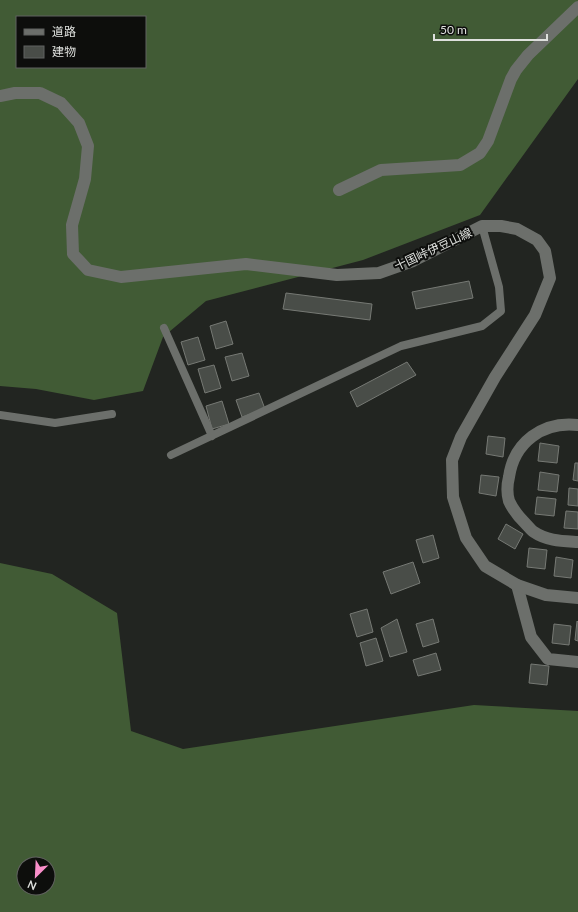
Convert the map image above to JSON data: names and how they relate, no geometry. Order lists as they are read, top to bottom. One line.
{"streets":{"main road":["十国峠伊豆山線"]},"legend":["道路","建物"],"scale_bar":"50 m","north":"bottom left"}
